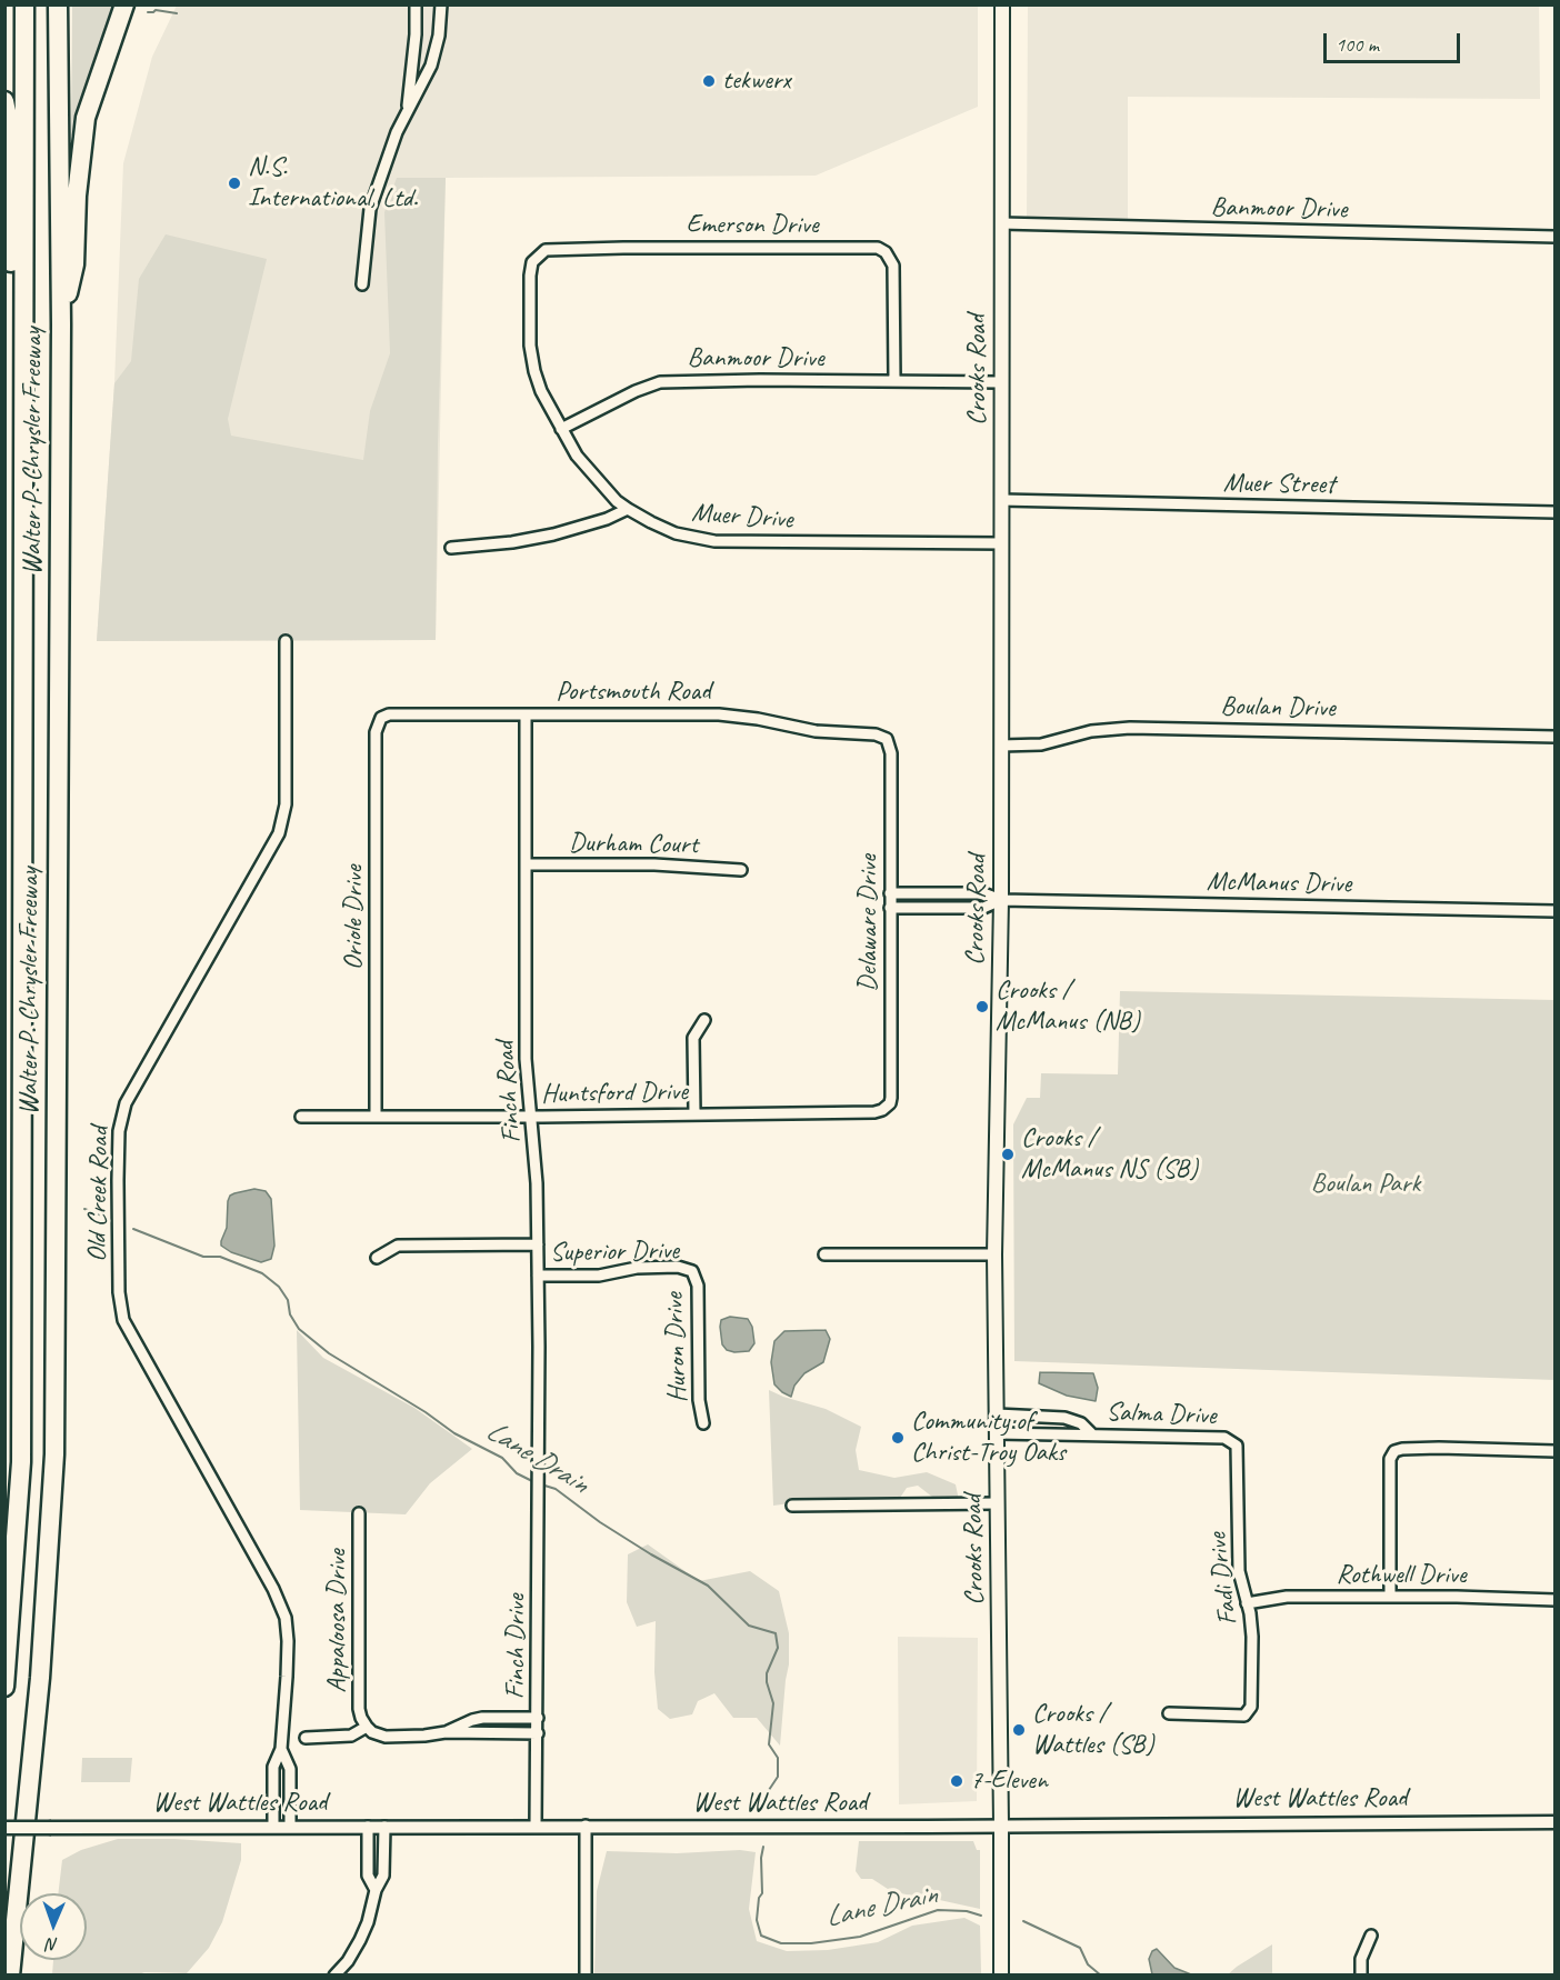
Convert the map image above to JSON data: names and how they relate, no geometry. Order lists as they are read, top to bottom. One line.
{"streets":{"highway":["Walter P. Chrysler Freeway"],"main road":["Crooks Road"],"street":["Banmoor Drive","Emerson Drive","Muer Street","Muer Drive","Portsmouth Road","Boulan Drive","Durham Court","McManus Drive","Oriole Drive","Delaware Drive","Finch Road","Huntsford Drive","Old Creek Road","Superior Drive","Huron Drive","Salma Drive","Rothwell Drive","Fadi Drive","Appaloosa Drive","Finch Drive","West Wattles Road"]},"crossings":[["Banmoor Drive","Emerson Drive"],["Banmoor Drive","Crooks Road"],["Banmoor Drive","Muer Drive"],["Emerson Drive","Muer Drive"],["Crooks Road","Muer Street"],["Crooks Road","Muer Drive"],["Crooks Road","Boulan Drive"],["Crooks Road","McManus Drive"],["Crooks Road","Salma Drive"],["Crooks Road","West Wattles Road"],["Portsmouth Road","Oriole Drive"],["Portsmouth Road","Delaware Drive"],["Portsmouth Road","Finch Road"],["Durham Court","Finch Road"],["Oriole Drive","Huntsford Drive"],["Delaware Drive","Huntsford Drive"],["Finch Road","Huntsford Drive"],["Finch Road","Superior Drive"],["Finch Road","Finch Drive"],["Old Creek Road","West Wattles Road"],["Superior Drive","Huron Drive"],["Salma Drive","Fadi Drive"],["Rothwell Drive","Fadi Drive"],["Finch Drive","West Wattles Road"]],"water":["Lane Drain"],"parks":["Boulan Park"],"places":["tekwerx","N.S. International, Ltd.","Crooks / McManus (NB)","Crooks / McManus NS (SB)","Community of Christ-Troy Oaks","Crooks / Wattles (SB)","7-Eleven"],"scale_bar":"100 m","north":"bottom"}
